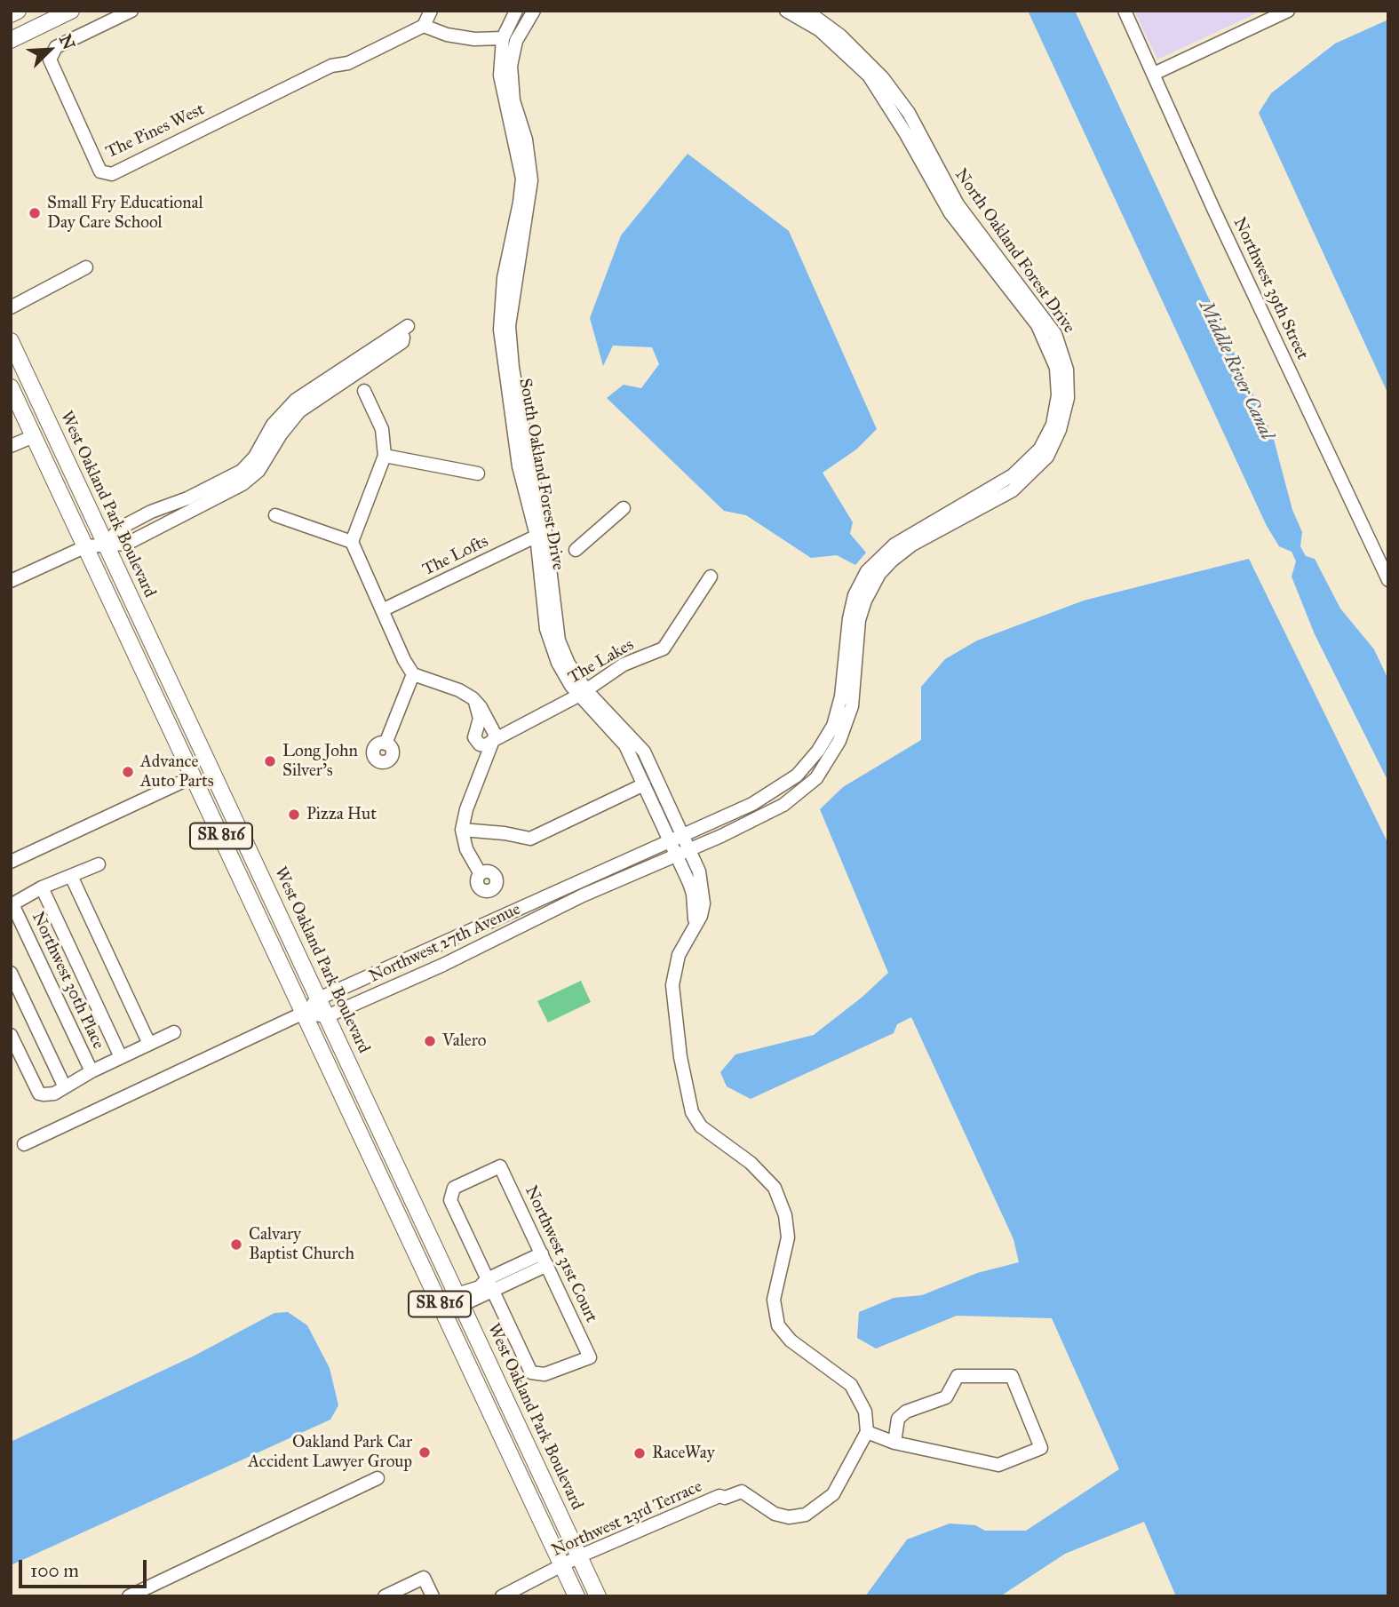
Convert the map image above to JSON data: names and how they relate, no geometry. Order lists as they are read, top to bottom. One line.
{"streets":{"main road":["West Oakland Park Boulevard","SR 816"],"street":["The Pines West","North Oakland Forest Drive","Northwest 39th Street","South Oakland Forest Drive","The Lofts","The Lakes","Northwest 27th Avenue","Northwest 30th Place","Northwest 31st Court","Northwest 23rd Terrace"]},"crossings":[["North Oakland Forest Drive","South Oakland Forest Drive"],["North Oakland Forest Drive","Northwest 27th Avenue"],["South Oakland Forest Drive","The Lofts"],["South Oakland Forest Drive","The Lakes"],["South Oakland Forest Drive","Northwest 27th Avenue"],["South Oakland Forest Drive","Northwest 23rd Terrace"],["West Oakland Park Boulevard","Northwest 27th Avenue"],["West Oakland Park Boulevard","Northwest 23rd Terrace"],["SR 816","Northwest 23rd Terrace"]],"water":["Middle River Canal"],"places":["Small Fry Educational Day Care School","Long John Silver's","Advance Auto Parts","Pizza Hut","Valero","Calvary Baptist Church","Oakland Park Car Accident Lawyer Group","RaceWay"],"scale_bar":"100 m","north":"top right"}
